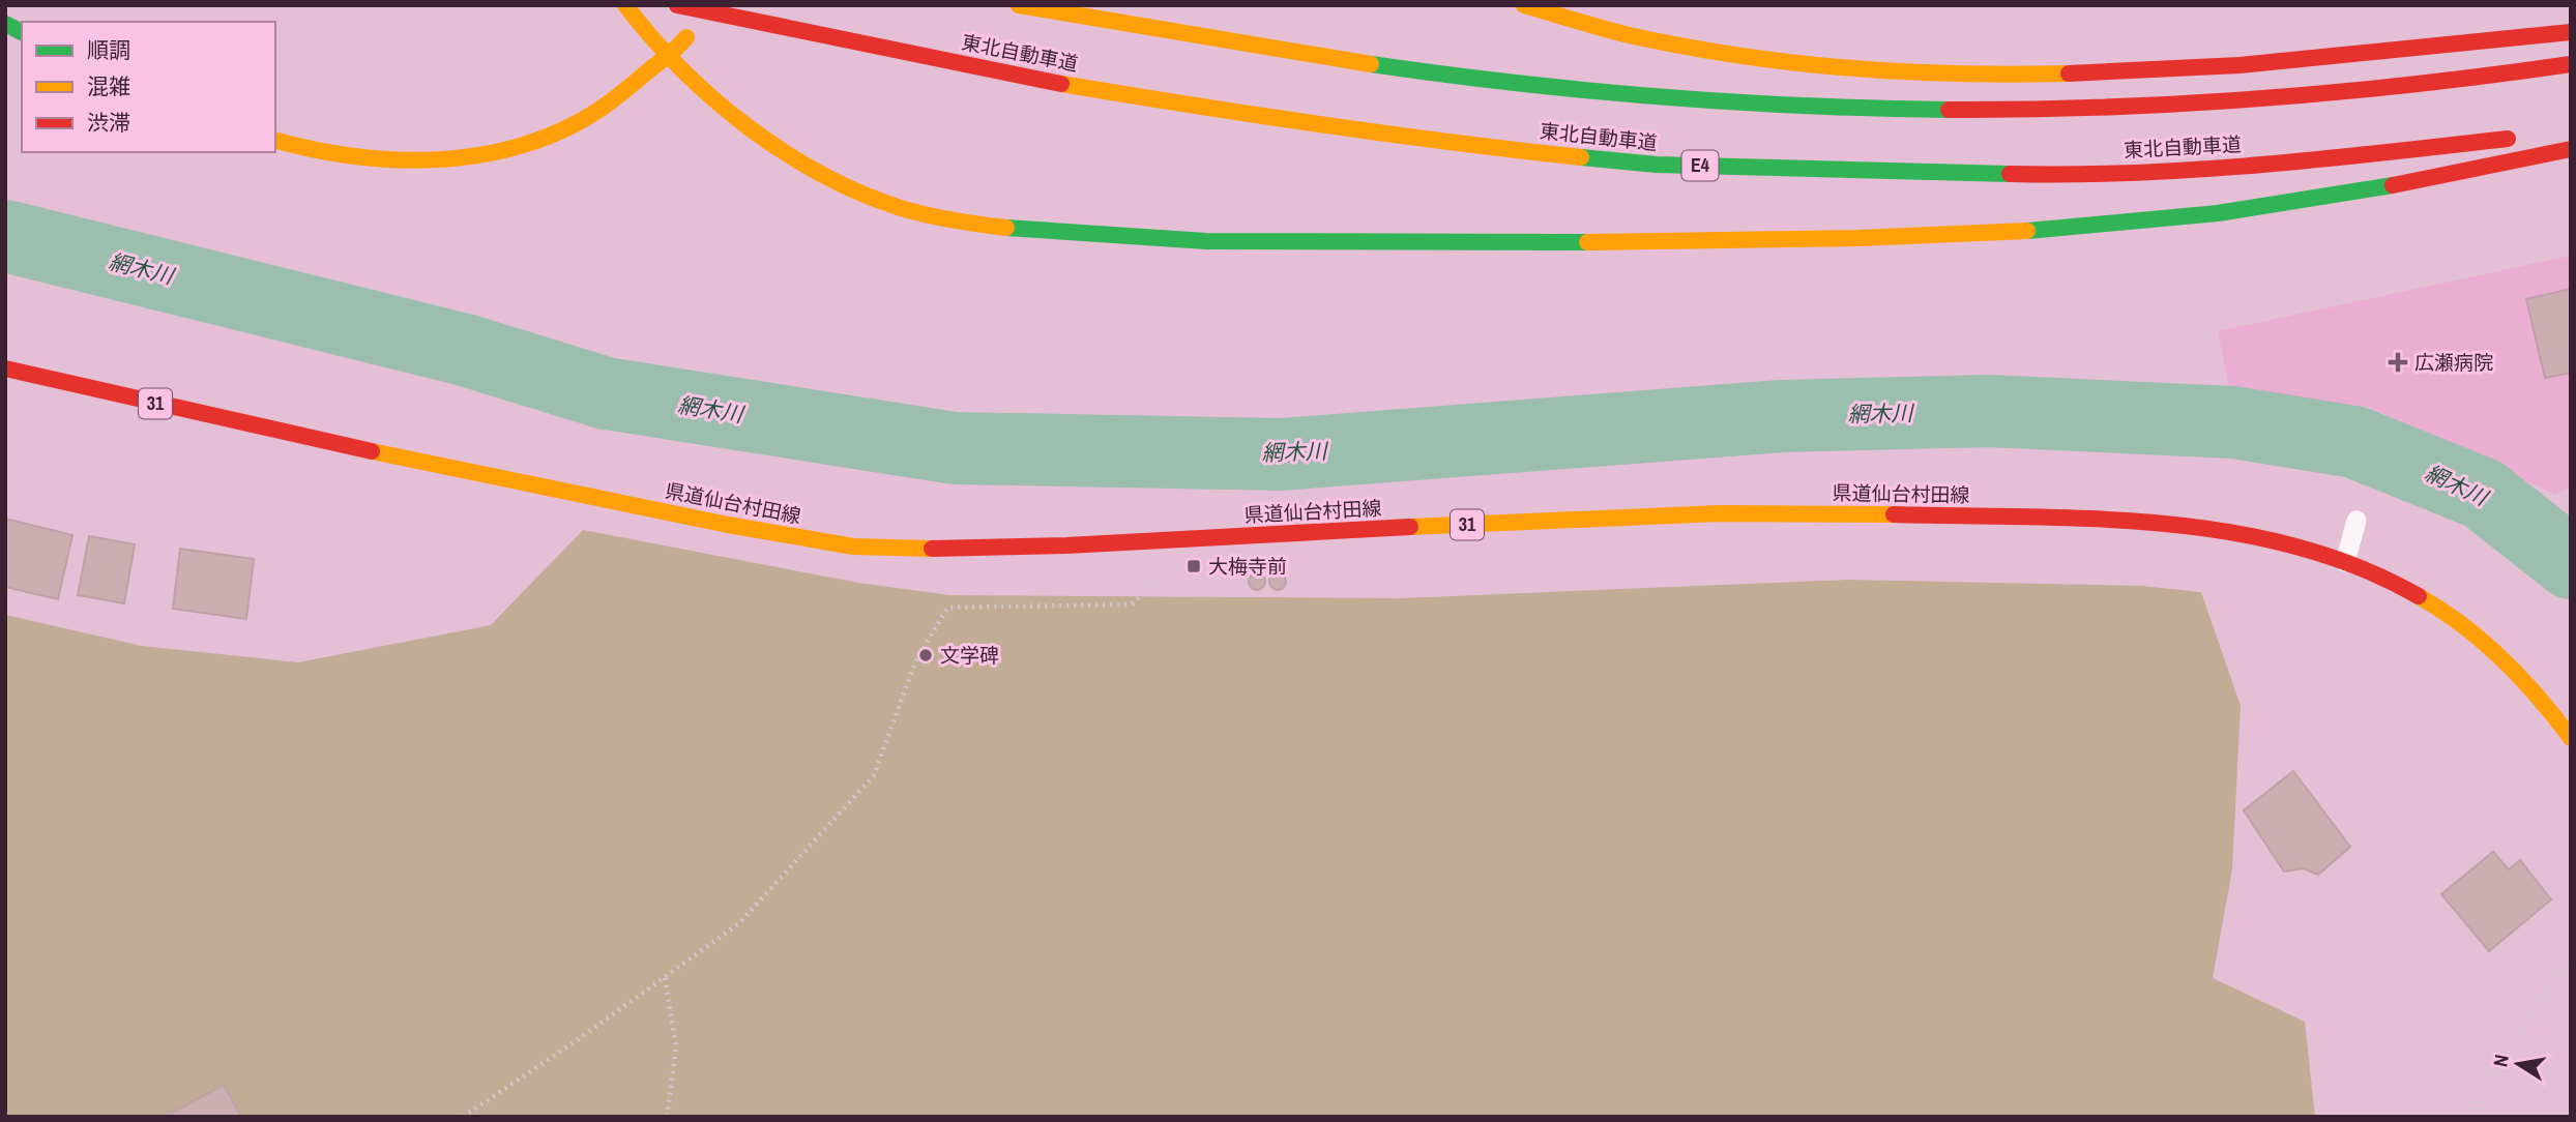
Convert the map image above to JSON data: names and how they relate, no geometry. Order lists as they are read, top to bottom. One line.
{"streets":{"main road":["東北自動車道","E4","31","県道仙台村田線"]},"water":["網木川"],"places":{"health":["広瀬病院"],"transit":["大梅寺前"],"other":["文学碑"]},"legend":["順調","混雑","渋滞"],"north":"left"}
